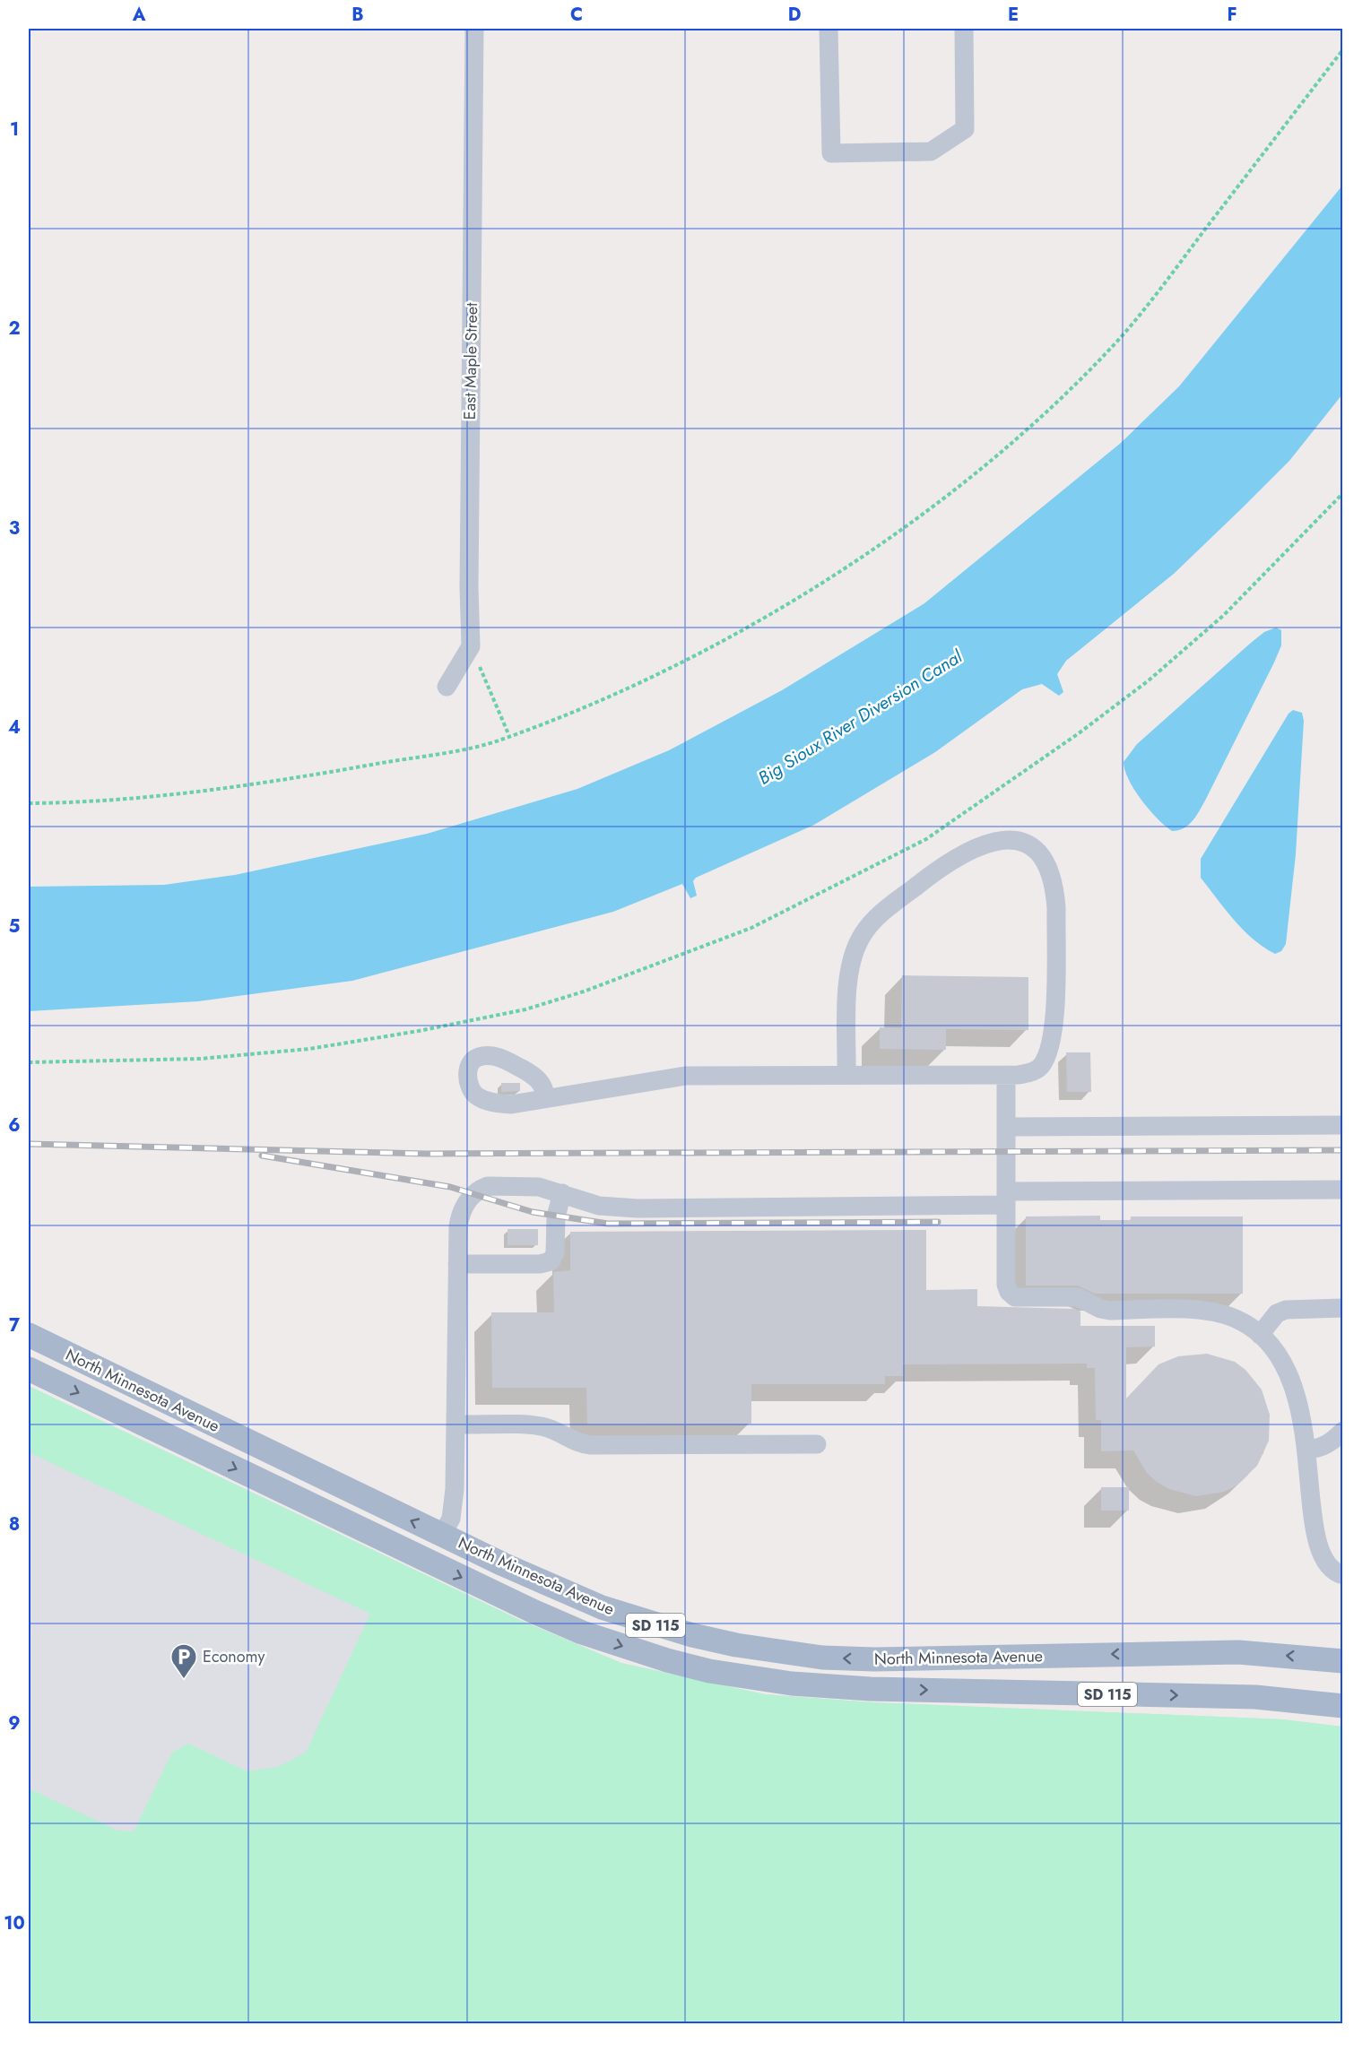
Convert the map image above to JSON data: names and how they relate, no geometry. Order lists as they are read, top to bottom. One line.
{"streets":{"main road":["North Minnesota Avenue","SD 115"],"street":["East Maple Street"]},"water":["Big Sioux River Diversion Canal"],"places":{"parking":["Economy"]},"grid":{"columns":["A","B","C","D","E","F"],"rows":["1","2","3","4","5","6","7","8","9","10"]}}
